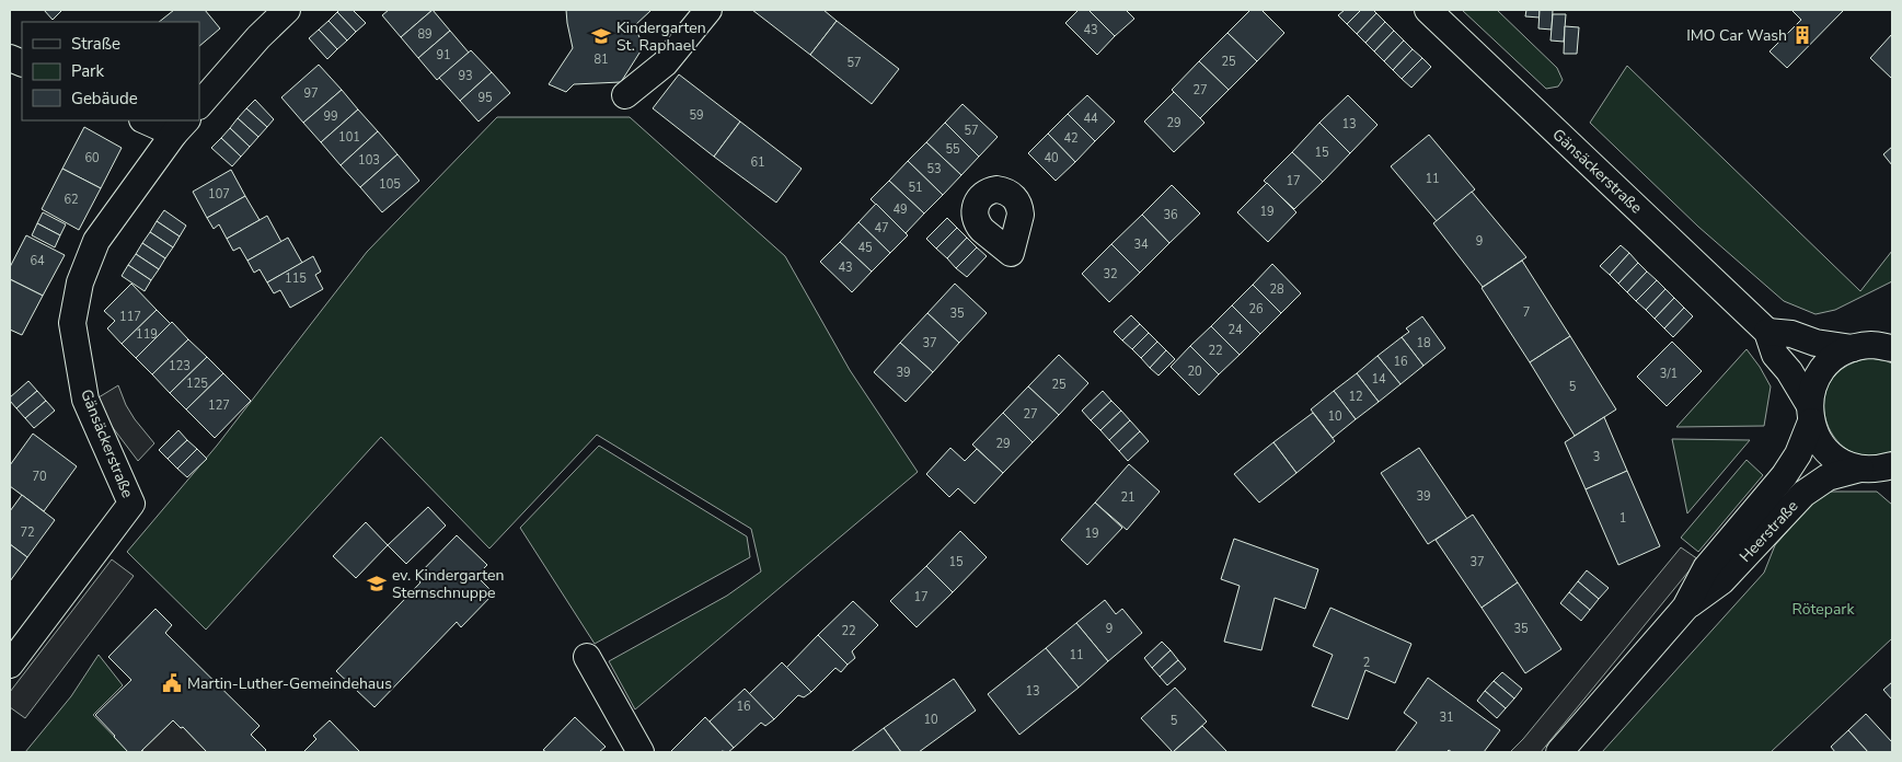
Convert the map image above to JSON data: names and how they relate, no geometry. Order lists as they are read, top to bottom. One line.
{"streets":{"street":["Gänsäckerstraße","Heerstraße"]},"crossings":[["Gänsäckerstraße","Heerstraße"]],"parks":["Rötepark"],"places":{"building":["IMO Car Wash"],"school or university":["Kindergarten St. Raphael","ev. Kindergarten Sternschnuppe"],"public building":["Martin-Luther-Gemeindehaus"]},"house_numbers":["43","89","91","81","25","57","93","27","97","95","59","99","44","29","13","57","101","42","55","15","60","40","103","61","53","11","17","105","51","107","62","49","19","36","47","9","34","45","64","43","32","115","28","26","7","35","117","24","119","37","18","22","16","123","20","39","3/1","14","125","25","5","12","127","27","10","29","3","70","39","21","1","72","19","15","37","17","9","35","22","11","2","13","16","31","10","5"],"legend":["Straße","Park","Gebäude"]}
